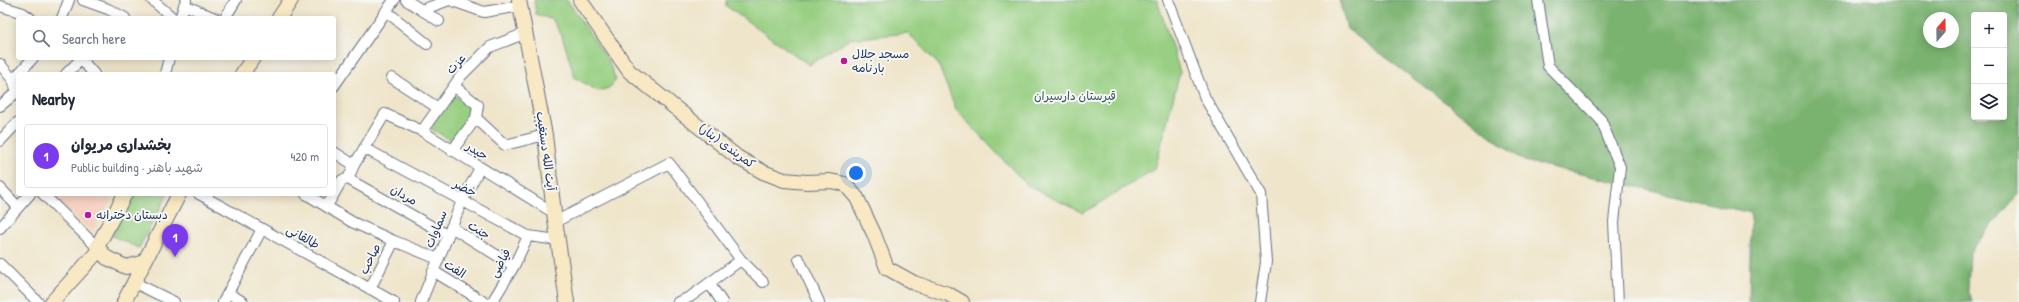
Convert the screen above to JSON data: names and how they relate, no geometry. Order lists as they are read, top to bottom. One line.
{"streets":{"street":["عزت","کمربندی (بنار)","حیدر","آیت الله دستغیب","خضر","مردان","سماوات","جنت","طالقانی","صاحب","فیاضی","الفت"]},"crossings":[["عزت","حیدر"],["عزت","آیت الله دستغیب"],["حیدر","آیت الله دستغیب"],["حیدر","خضر"],["حیدر","سماوات"],["آیت الله دستغیب","خضر"],["خضر","سماوات"],["خضر","فیاضی"],["مردان","سماوات"],["مردان","جنت"],["سماوات","جنت"],["سماوات","الفت"],["جنت","فیاضی"],["طالقانی","صاحب"]],"parks":["قبرستان دارسیران"],"places":["مسجد جلال بارنامه","دبستان دخترانه"],"north":"top","page":{"map_buttons":["+","−"],"search":"Search here","heading":"Nearby","list":[{"mark":"1","name":"بخشداری مریوان","note":"Public building · شهید باهنر","value":"420 m"}],"pins":"1"}}
